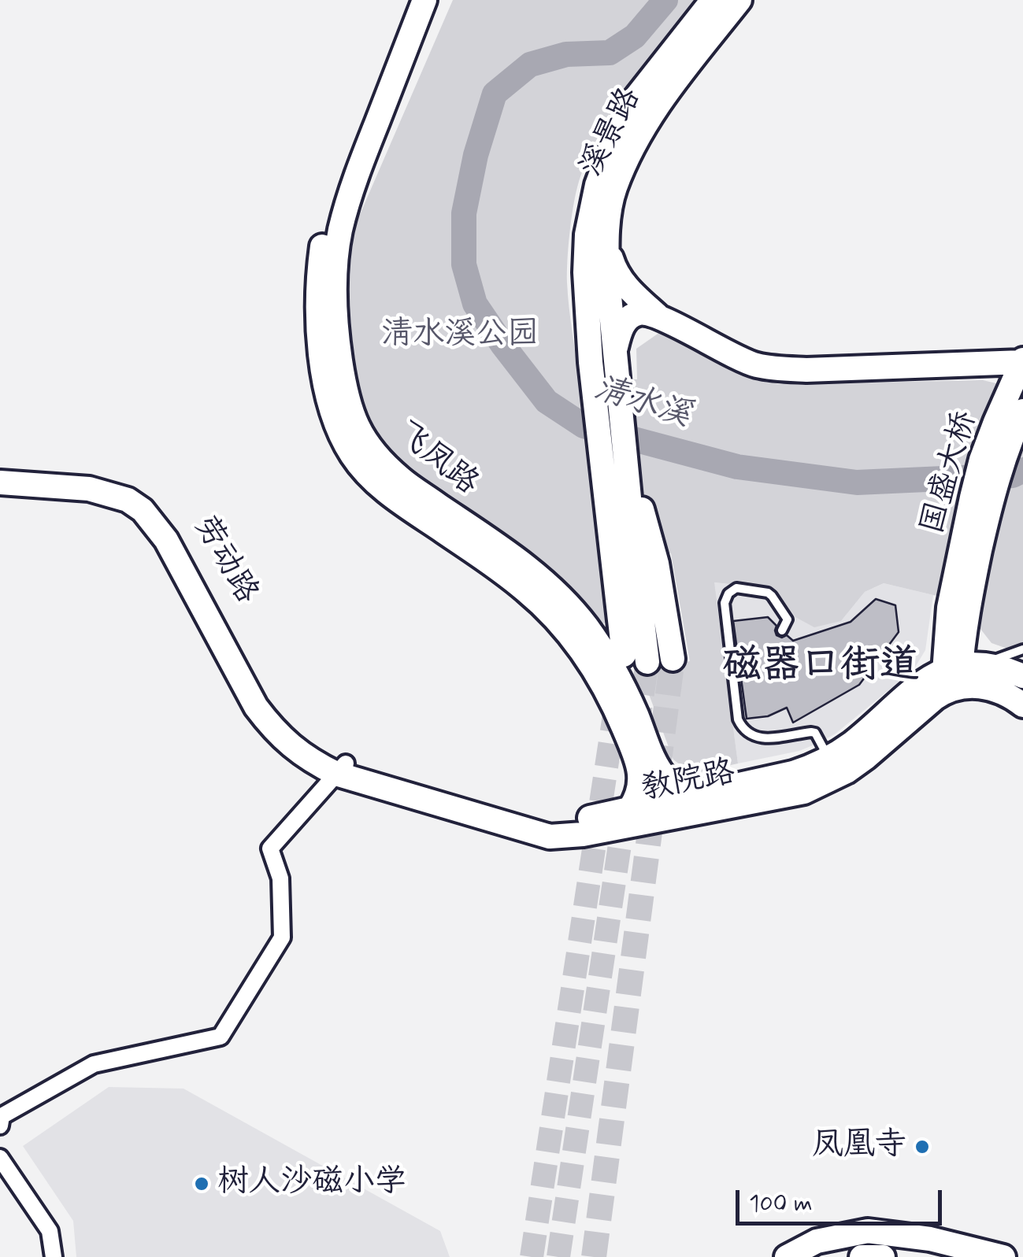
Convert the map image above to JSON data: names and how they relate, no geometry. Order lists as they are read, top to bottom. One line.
{"streets":{"main road":["溪景路","飞凤路","国盛大桥","劳动路","教院路"]},"crossings":[["飞凤路","教院路"],["劳动路","教院路"]],"districts":["磁器口街道"],"water":["清水溪"],"parks":["清水溪公园"],"places":["凤凰寺","树人沙磁小学"],"scale_bar":"100 m"}
